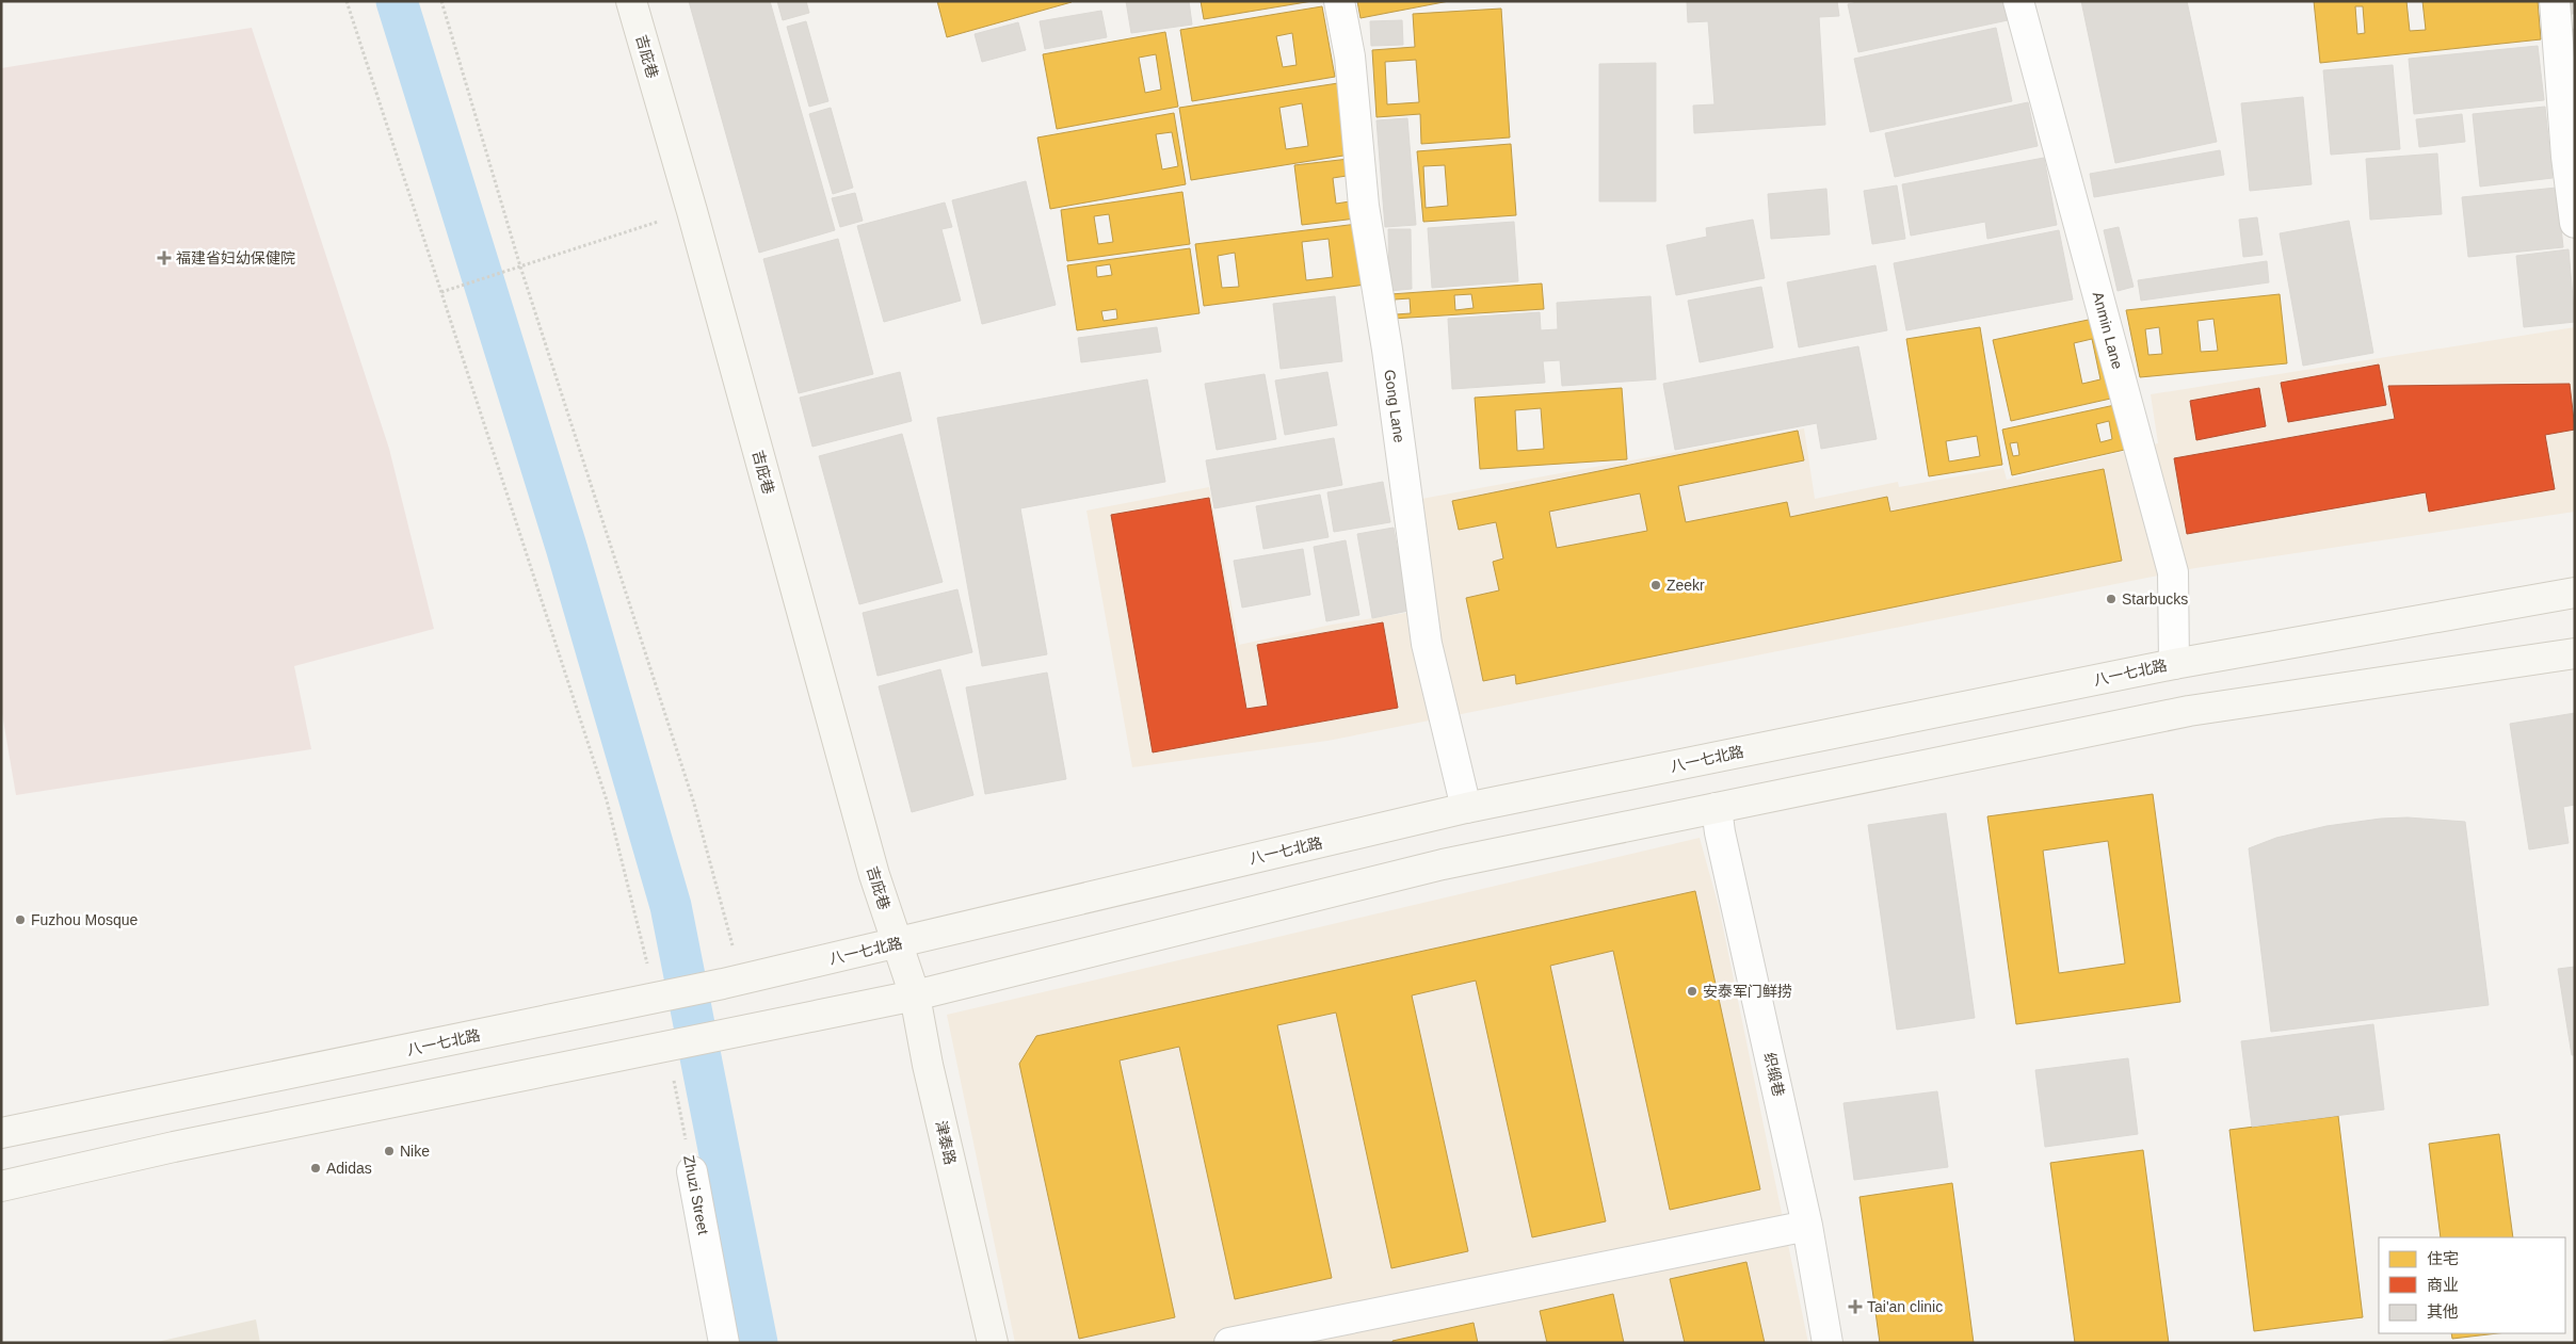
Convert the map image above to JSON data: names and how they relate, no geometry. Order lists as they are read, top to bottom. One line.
{"streets":{"main road":["吉庇巷","八一七北路","津泰路"],"street":["Anmin Lane","Gong Lane","织缎巷","Zhuzi Street"]},"crossings":[["吉庇巷","八一七北路"],["吉庇巷","津泰路"],["Anmin Lane","八一七北路"],["Gong Lane","八一七北路"],["八一七北路","津泰路"]],"places":{"health":["福建省妇幼保健院","Tai'an clinic"],"other":["Zeekr","Starbucks","Fuzhou Mosque","安泰军门鲜捞","Nike","Adidas"]},"legend":["住宅","商业","其他"]}
